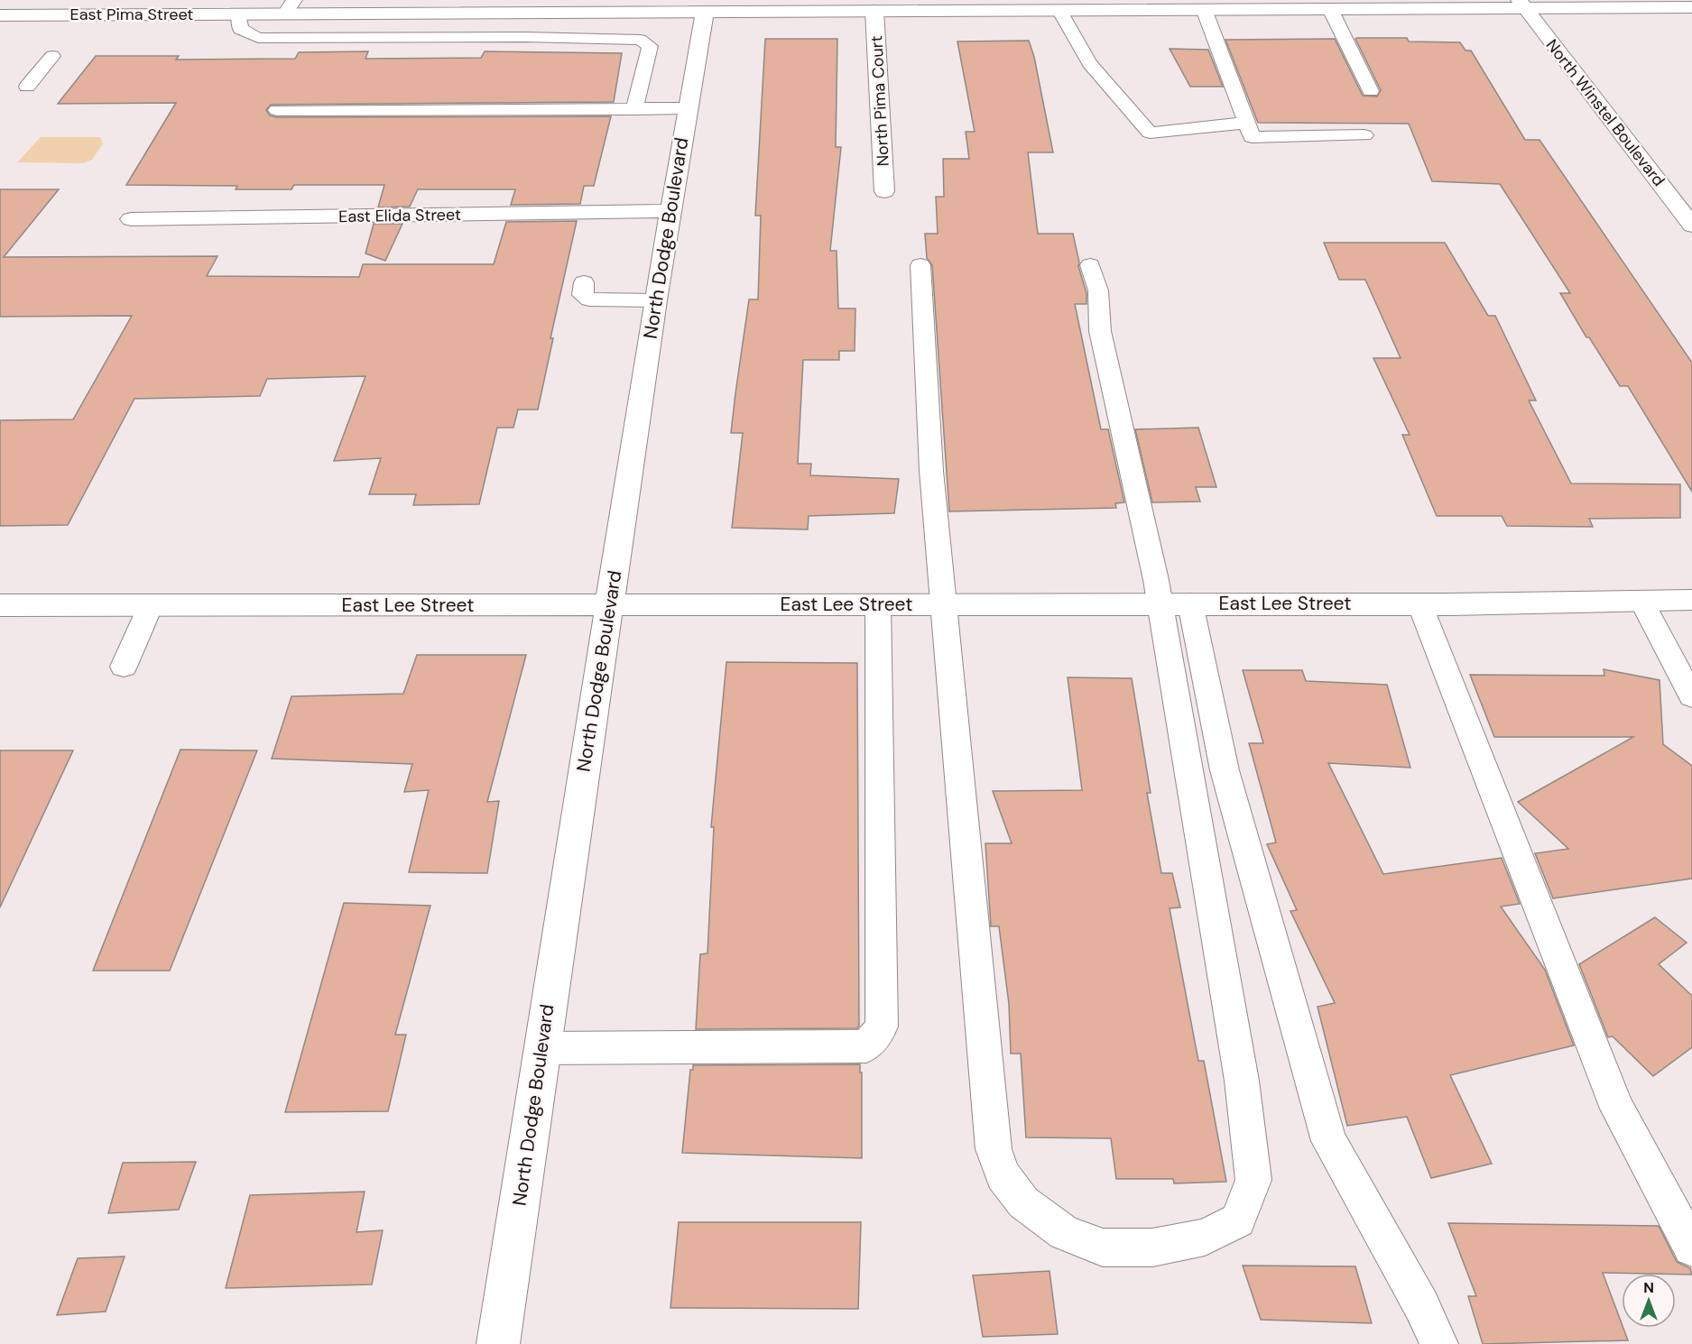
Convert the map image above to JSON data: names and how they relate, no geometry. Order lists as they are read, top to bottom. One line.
{"streets":{"street":["East Pima Street","North Pima Court","North Winstel Boulevard","East Elida Street","North Dodge Boulevard","East Lee Street"]},"crossings":[["East Pima Street","North Pima Court"],["East Pima Street","North Winstel Boulevard"],["East Pima Street","North Dodge Boulevard"],["East Elida Street","North Dodge Boulevard"],["North Dodge Boulevard","East Lee Street"]],"north":"top"}
